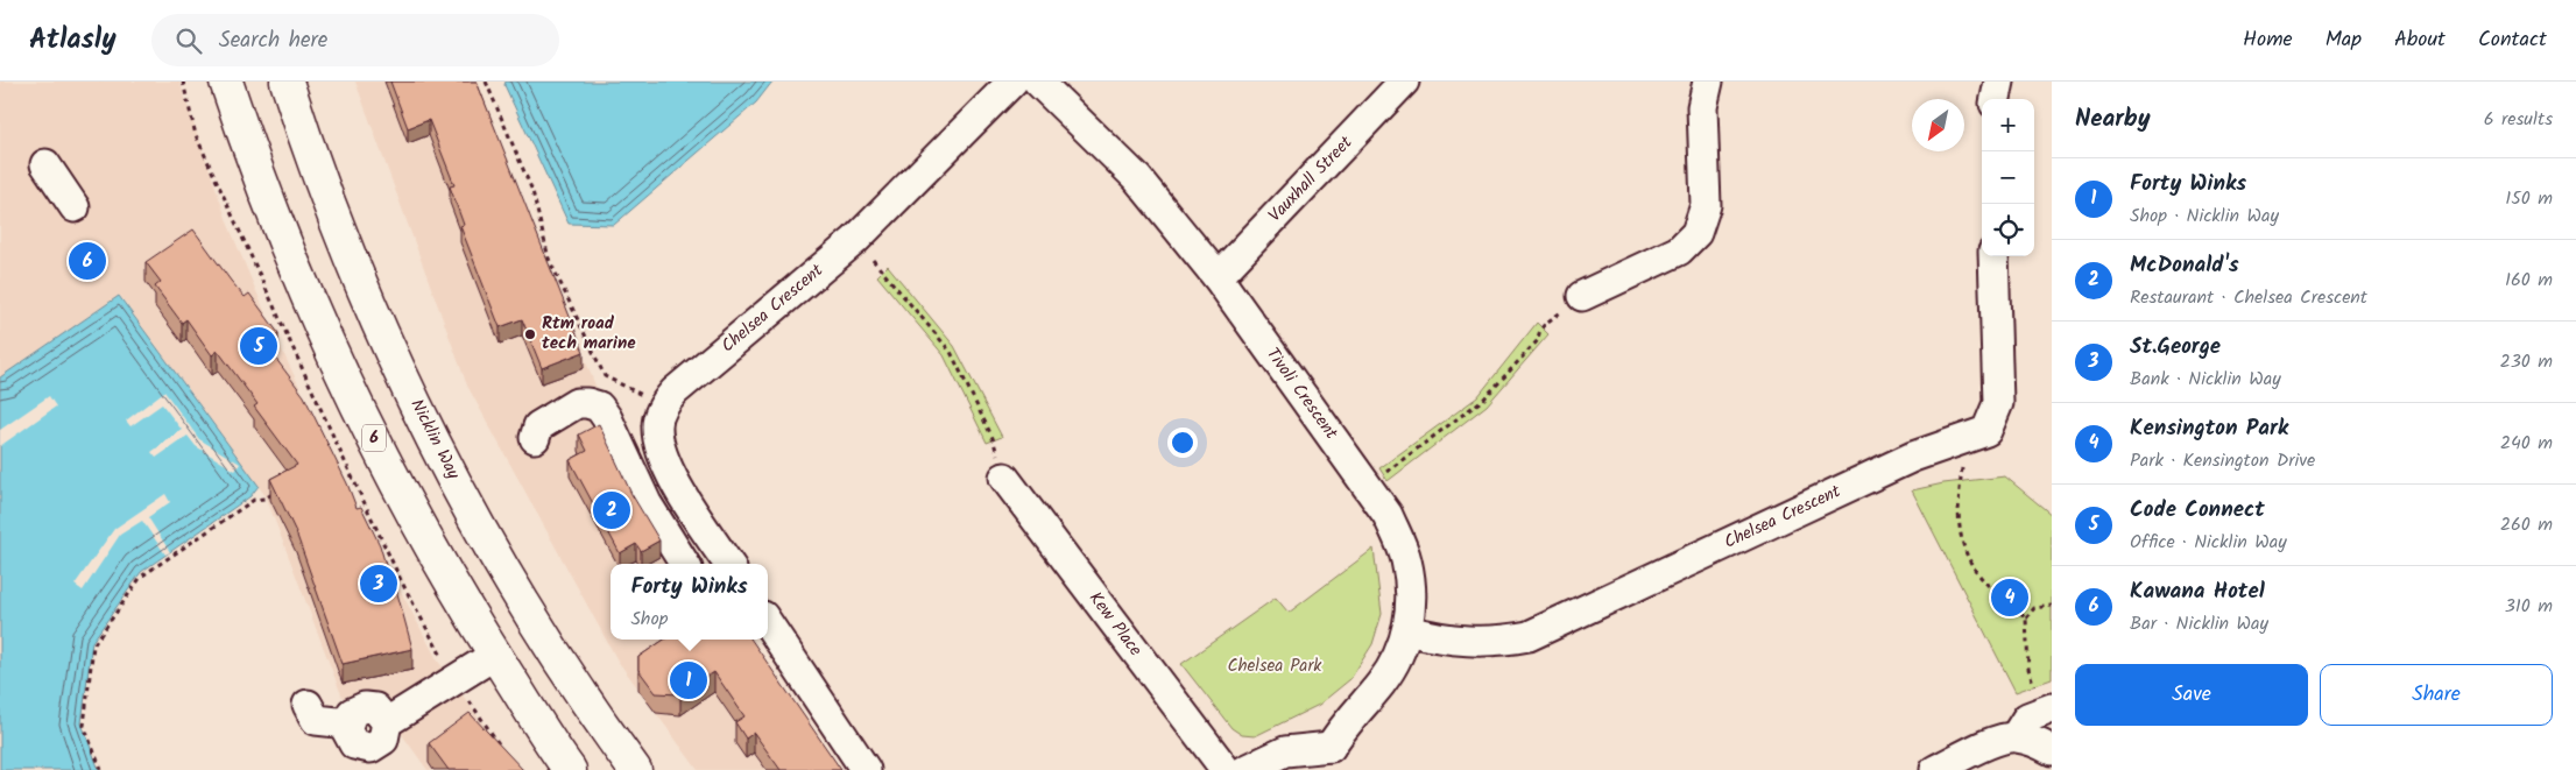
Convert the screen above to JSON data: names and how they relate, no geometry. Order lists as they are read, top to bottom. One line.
{"streets":{"highway":["6","Nicklin Way"],"street":["Vauxhall Street","Chelsea Crescent","Tivoli Crescent","Kew Place"]},"crossings":[["Vauxhall Street","Tivoli Crescent"],["Chelsea Crescent","Tivoli Crescent"]],"parks":["Chelsea Park"],"places":["Rtm road tech marine"],"north":"bottom left","page":{"header":"Atlasly","search":"Search here","nav":["Home","Map","About","Contact"],"heading":["Nearby","6 results"],"map_buttons":["+","−"],"list":[{"mark":"1","name":"Forty Winks","note":"Shop · Nicklin Way","value":"150 m"},{"mark":"2","name":"McDonald's","note":"Restaurant · Chelsea Crescent","value":"160 m"},{"mark":"3","name":"St.George","note":"Bank · Nicklin Way","value":"230 m"},{"mark":"4","name":"Kensington Park","note":"Park · Kensington Drive","value":"240 m"},{"mark":"5","name":"Code Connect","note":"Office · Nicklin Way","value":"260 m"},{"mark":"6","name":"Kawana Hotel","note":"Bar · Nicklin Way","value":"310 m"}],"pins":["6","5","2","3","4","1"],"popup":["Forty Winks","Shop"],"buttons":["Save","Share"]}}
